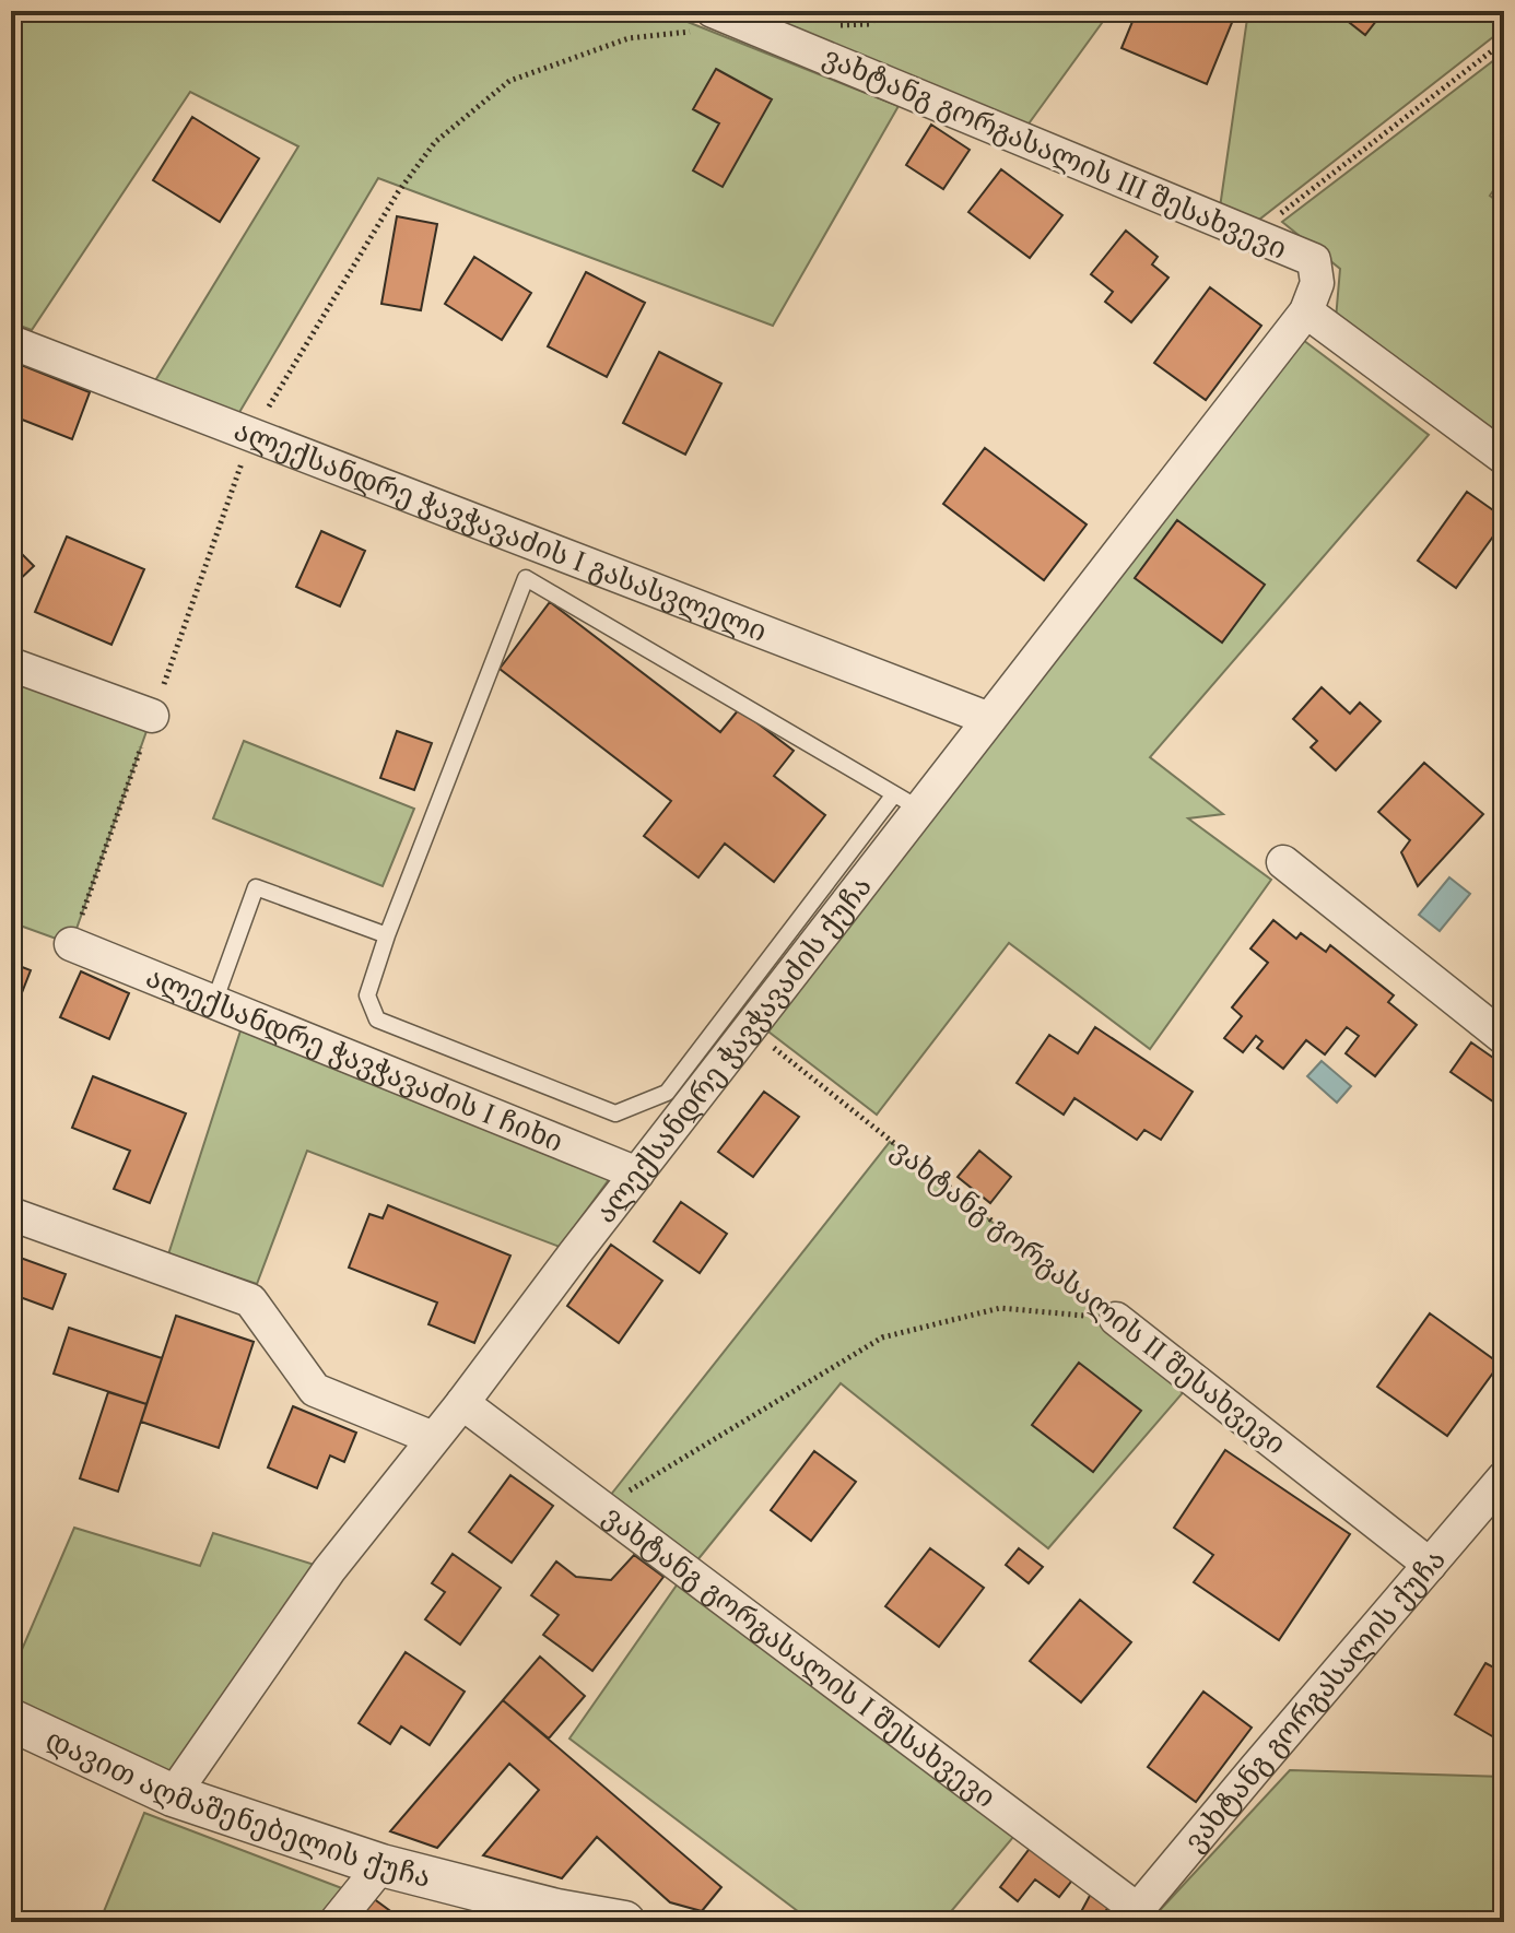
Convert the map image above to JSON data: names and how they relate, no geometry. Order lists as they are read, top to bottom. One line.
{"streets":{"street":["ვახტანგ გორგასალის III შესახვევი","ალექსანდრე ჭავჭავაძის I გასასვლელი","ალექსანდრე ჭავჭავაძის ქუჩა","ალექსანდრე ჭავჭავაძის I ჩიხი","ვახტანგ გორგასალის II შესახვევი","ვახტანგ გორგასალის I შესახვევი","ვახტანგ გორგასალის ქუჩა","დავით აღმაშენებელის ქუჩა"]},"crossings":[["ვახტანგ გორგასალის III შესახვევი","ალექსანდრე ჭავჭავაძის ქუჩა"],["ალექსანდრე ჭავჭავაძის I გასასვლელი","ალექსანდრე ჭავჭავაძის ქუჩა"],["ალექსანდრე ჭავჭავაძის ქუჩა","ალექსანდრე ჭავჭავაძის I ჩიხი"],["ალექსანდრე ჭავჭავაძის ქუჩა","ვახტანგ გორგასალის II შესახვევი"],["ალექსანდრე ჭავჭავაძის ქუჩა","ვახტანგ გორგასალის I შესახვევი"],["ალექსანდრე ჭავჭავაძის ქუჩა","დავით აღმაშენებელის ქუჩა"],["ვახტანგ გორგასალის II შესახვევი","ვახტანგ გორგასალის ქუჩა"],["ვახტანგ გორგასალის I შესახვევი","ვახტანგ გორგასალის ქუჩა"]]}
